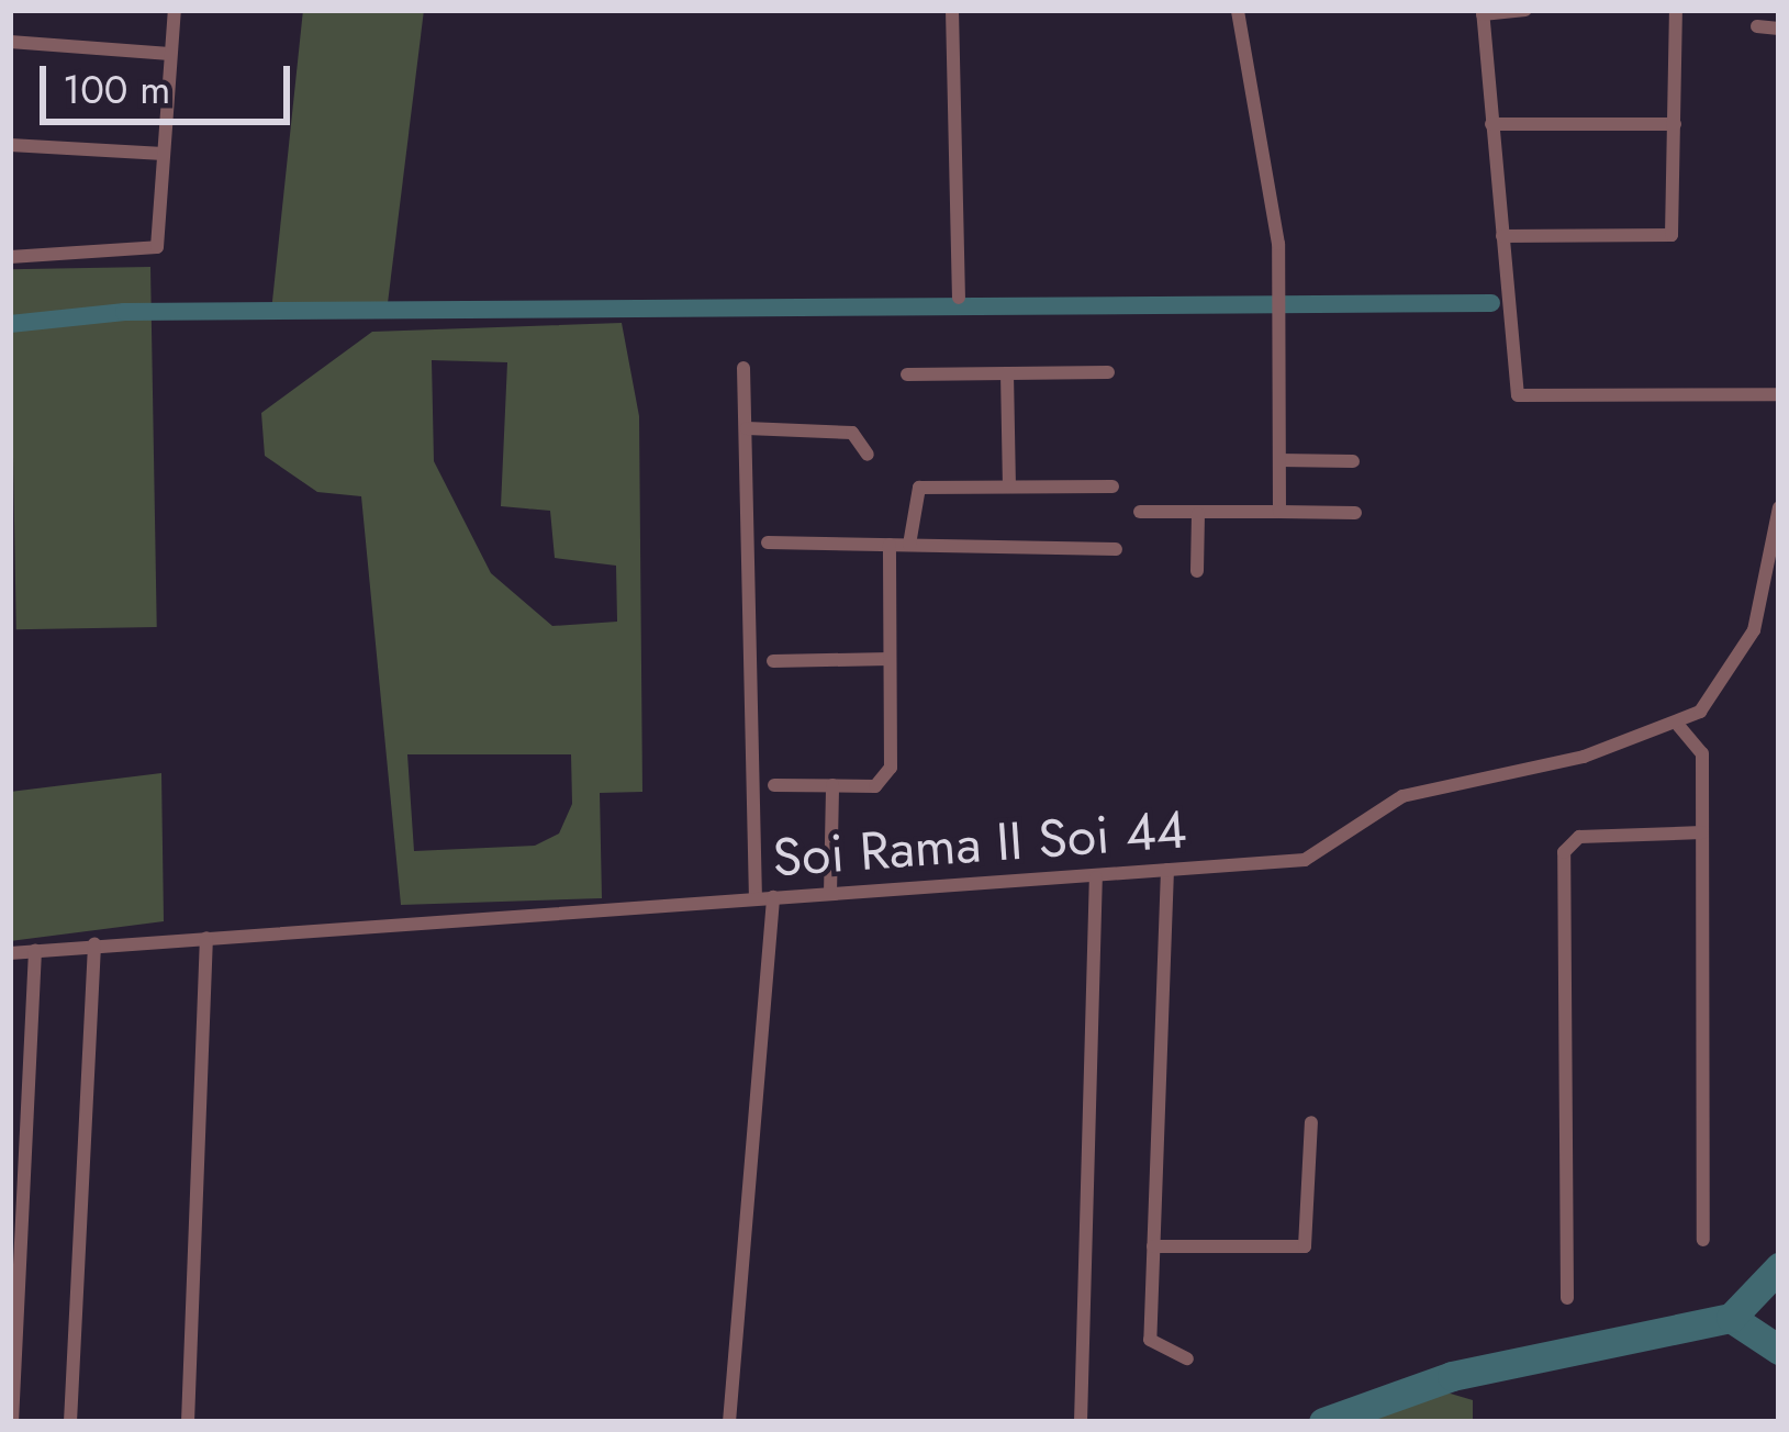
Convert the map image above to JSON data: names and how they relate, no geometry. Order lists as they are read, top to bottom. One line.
{"streets":{"street":["Soi Rama II Soi 44"]},"scale_bar":"100 m"}
